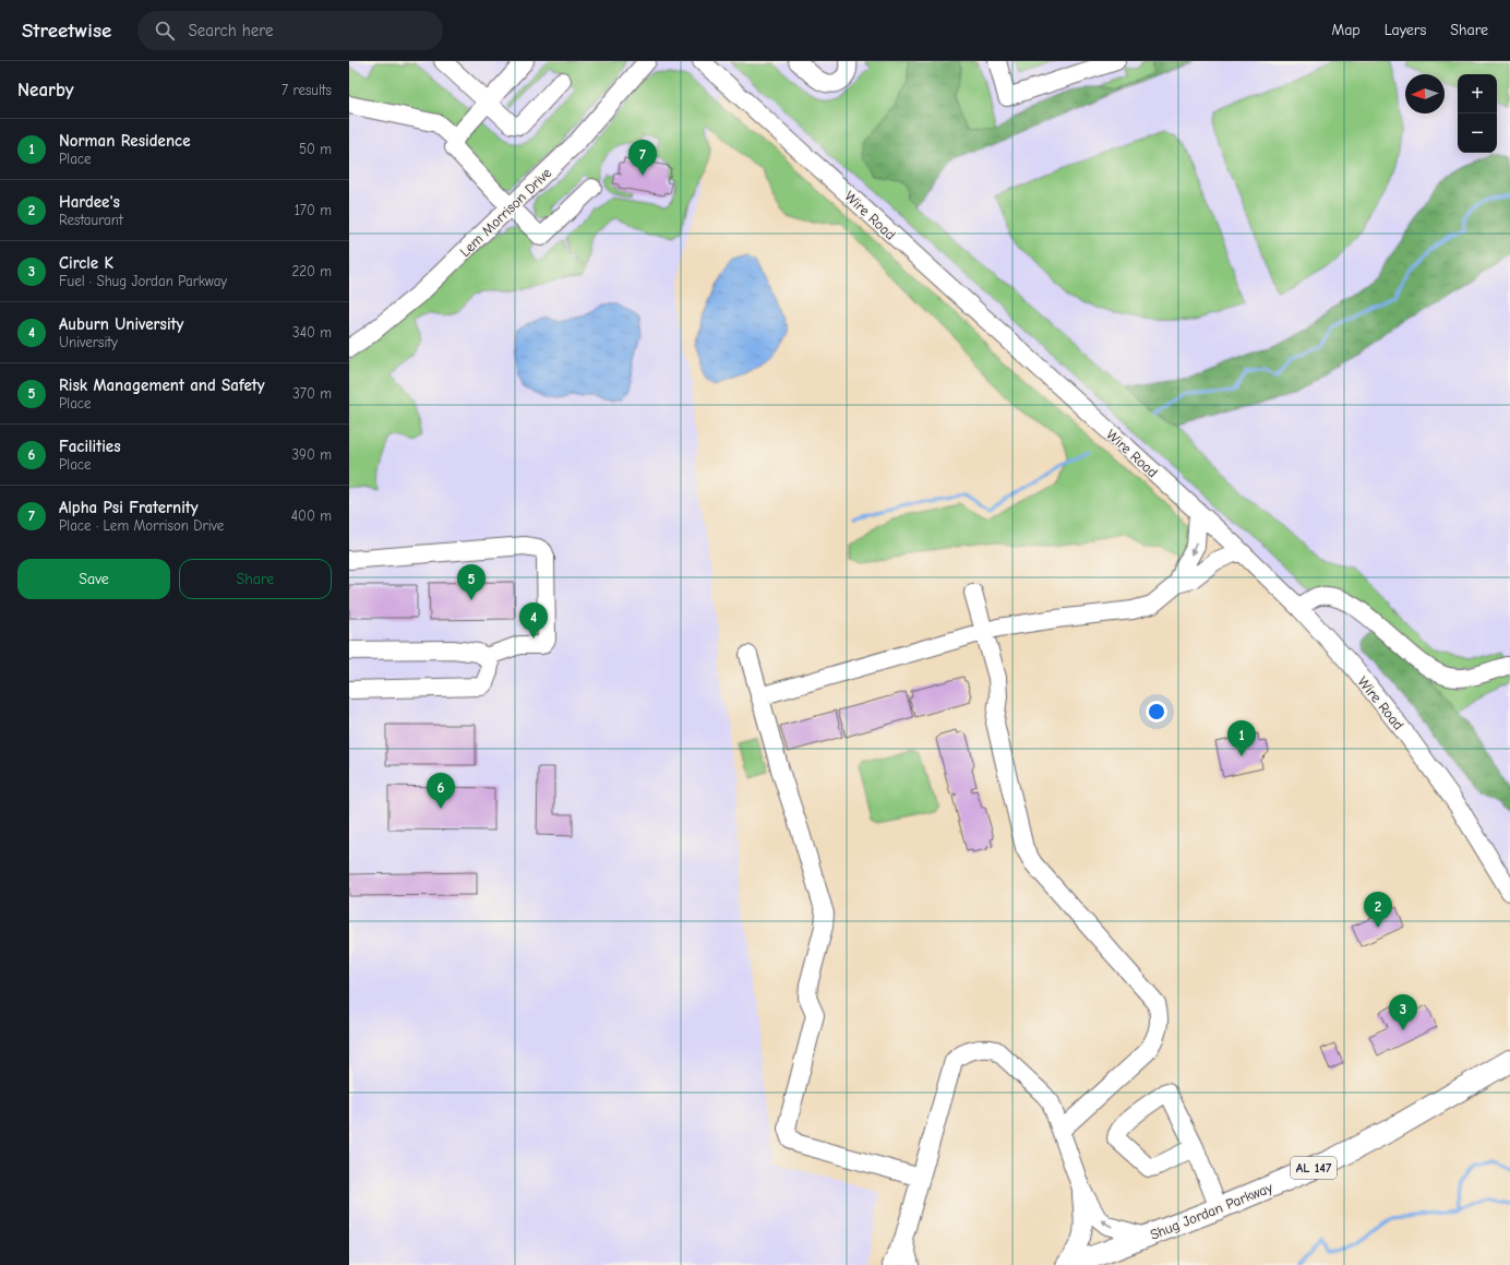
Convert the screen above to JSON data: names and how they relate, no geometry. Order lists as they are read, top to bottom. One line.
{"streets":{"main road":["AL 147","Shug Jordan Parkway"],"street":["Lem Morrison Drive","Wire Road"]},"north":"left","page":{"header":"Streetwise","search":"Search here","nav":["Map","Layers","Share"],"heading":["Nearby","7 results"],"map_buttons":["+","−"],"list":[{"mark":"1","name":"Norman Residence","note":"Place","value":"50 m"},{"mark":"2","name":"Hardee's","note":"Restaurant","value":"170 m"},{"mark":"3","name":"Circle K","note":"Fuel · Shug Jordan Parkway","value":"220 m"},{"mark":"4","name":"Auburn University","note":"University","value":"340 m"},{"mark":"5","name":"Risk Management and Safety","note":"Place","value":"370 m"},{"mark":"6","name":"Facilities","note":"Place","value":"390 m"},{"mark":"7","name":"Alpha Psi Fraternity","note":"Place · Lem Morrison Drive","value":"400 m"}],"pins":["7","5","4","1","6","2","3"],"buttons":["Save","Share"]}}
